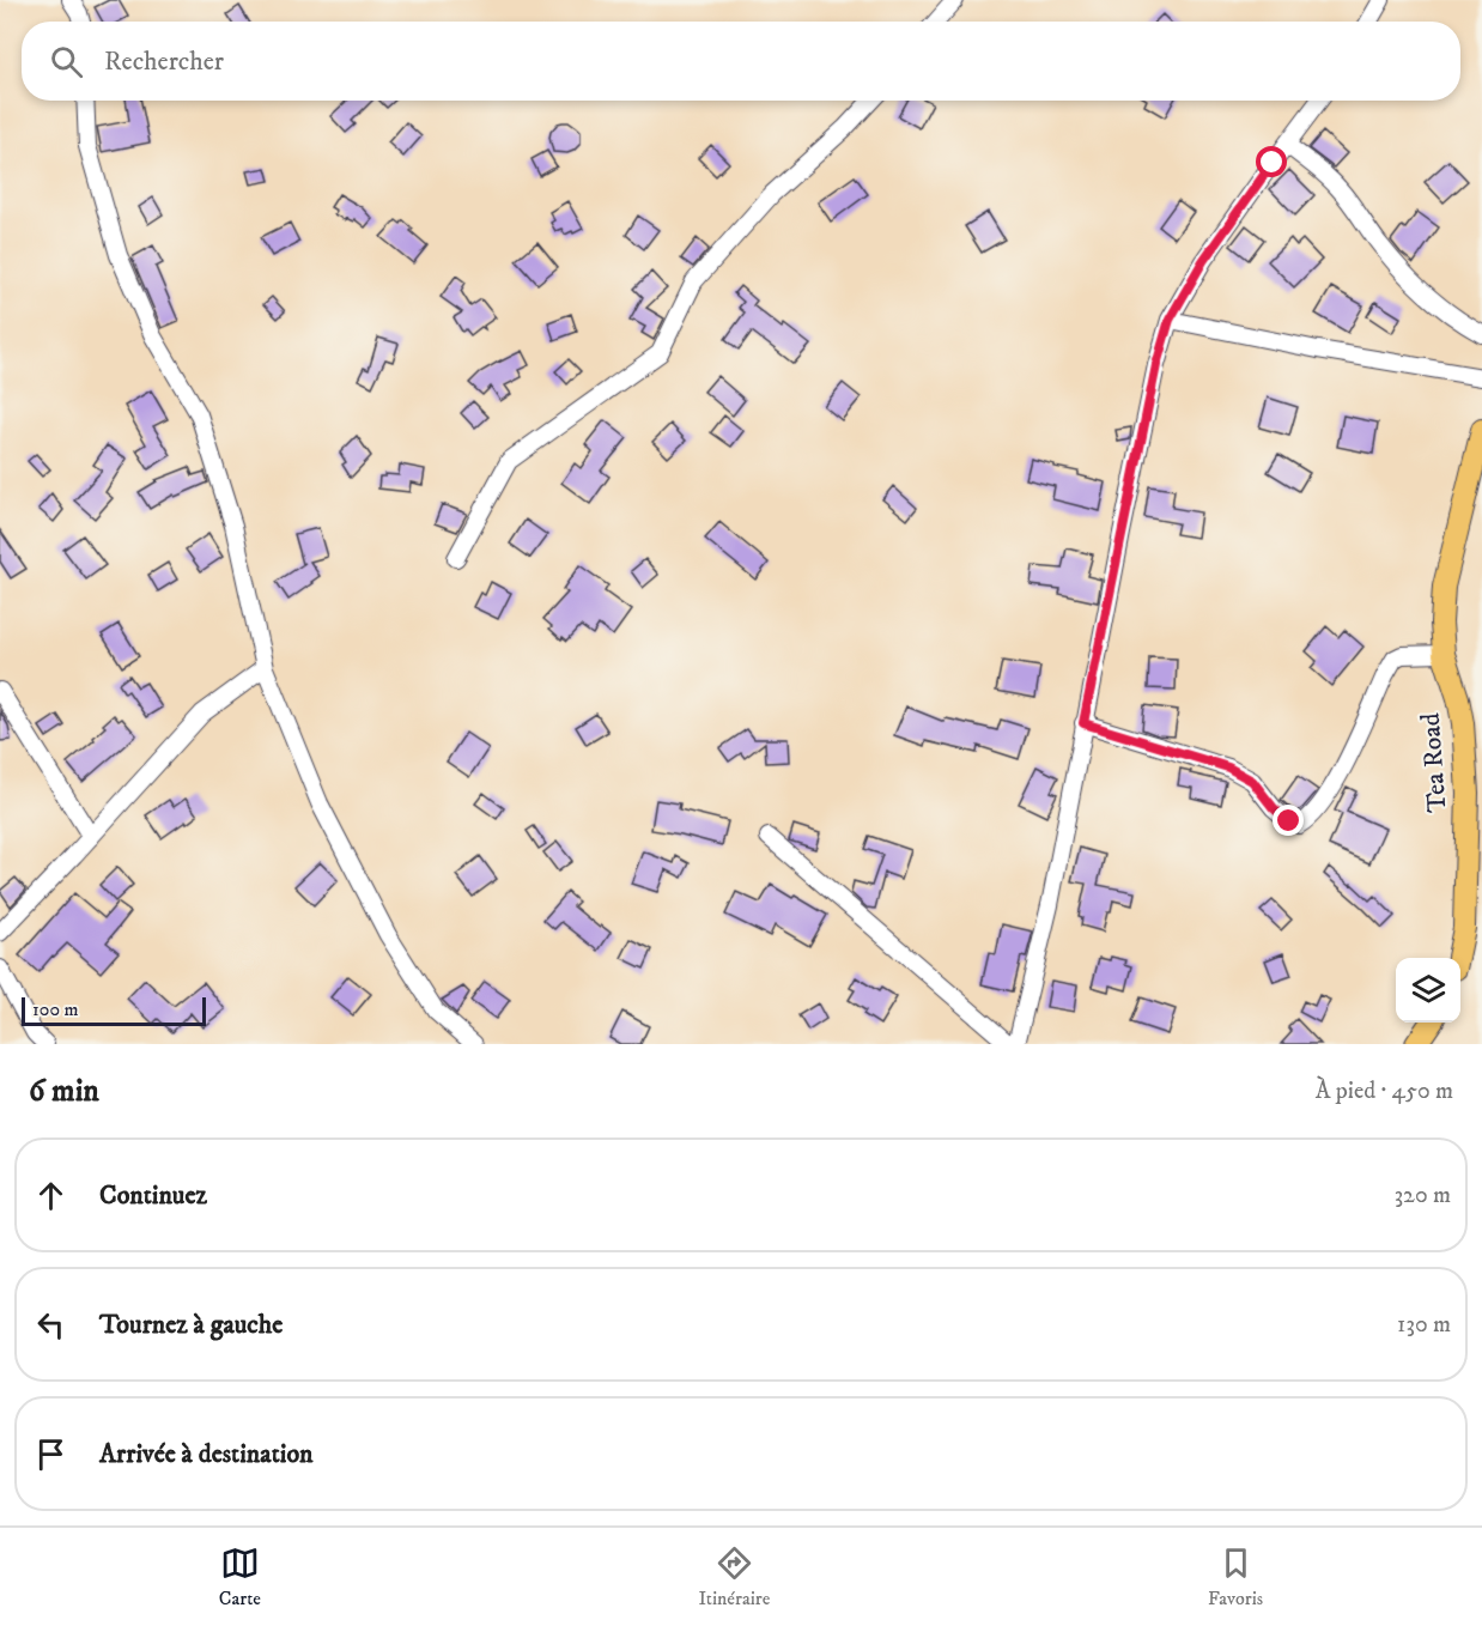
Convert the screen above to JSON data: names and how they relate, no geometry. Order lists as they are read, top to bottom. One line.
{"streets":{"main road":["Tea Road"]},"scale_bar":"100 m","page":{"search":"Rechercher","scale":"100 m","heading":["6 min","À pied · 450 m"],"list":[["Continuez","320 m"],["Tournez à gauche","130 m"],"Arrivée à destination"],"nav":["Carte","Itinéraire","Favoris"]}}
